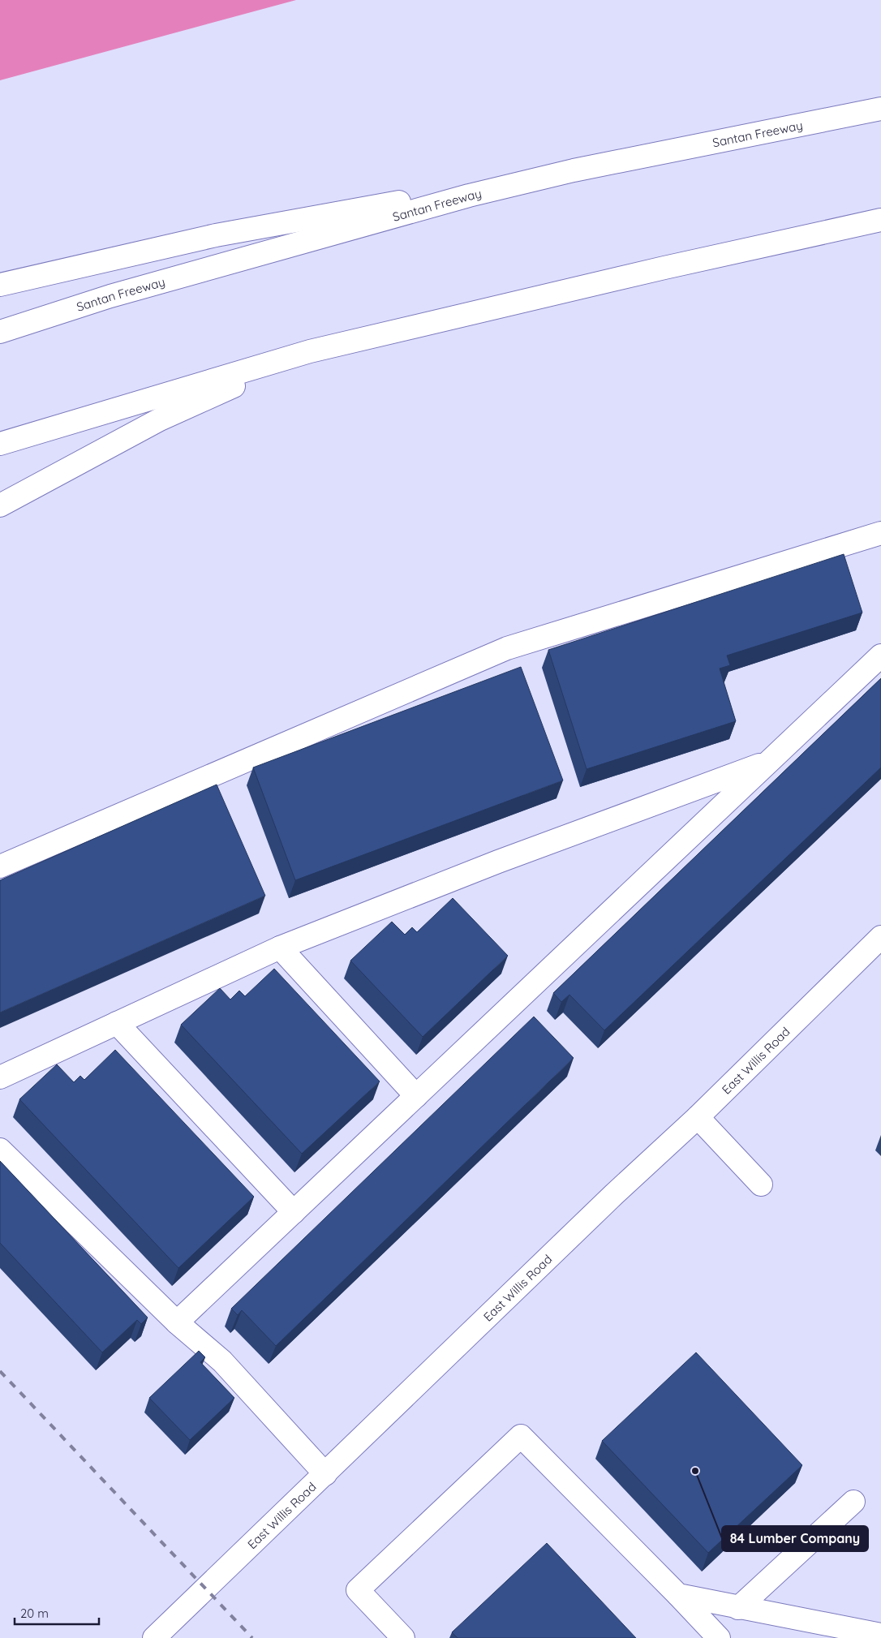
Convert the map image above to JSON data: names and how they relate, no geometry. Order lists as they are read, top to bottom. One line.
{"streets":{"main road":["Santan Freeway","East Willis Road"]},"places":["84 Lumber Company"],"scale_bar":"20 m"}
